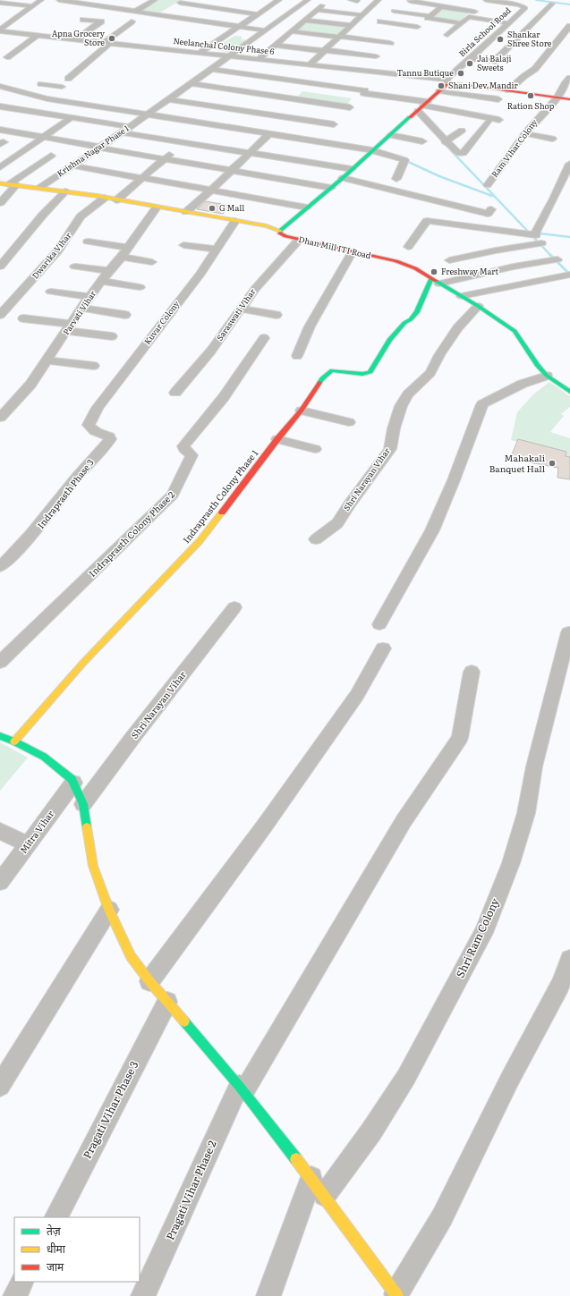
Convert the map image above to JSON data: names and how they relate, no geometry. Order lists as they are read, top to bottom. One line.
{"streets":{"street":["Birla School Road","Neelanchal Colony Phase 6","Ram Vihar Colony","Krishna Nagar Phase 1","Dhan Mill ITI Road","Dwarika Vihar","Parvati Vihar","Saraswati Vihar","Kuvar Colony","Shri Narayan Vihar","Indraprasth Phase 3","Indraprasth Colony Phase 1","Indraprasth Colony Phase 2","Mitra Vihar","Shri Ram Colony","Pragati Vihar Phase 3","Pragati Vihar Phase 2"]},"crossings":[["Birla School Road","Neelanchal Colony Phase 6"],["Neelanchal Colony Phase 6","Krishna Nagar Phase 1"],["Krishna Nagar Phase 1","Dhan Mill ITI Road"],["Dhan Mill ITI Road","Dwarika Vihar"],["Dhan Mill ITI Road","Parvati Vihar"],["Dhan Mill ITI Road","Saraswati Vihar"],["Dhan Mill ITI Road","Kuvar Colony"],["Dhan Mill ITI Road","Shri Narayan Vihar"],["Dhan Mill ITI Road","Indraprasth Colony Phase 1"],["Kuvar Colony","Indraprasth Phase 3"]],"places":["Apna Grocery Store","Shankar Shree Store","Jai Balaji Sweets","Tannu Butique","Shani Dev Mandir","Ration Shop","G Mall","Freshway Mart","Mahakali Banquet Hall"],"legend":["तेज़","धीमा","जाम"]}
